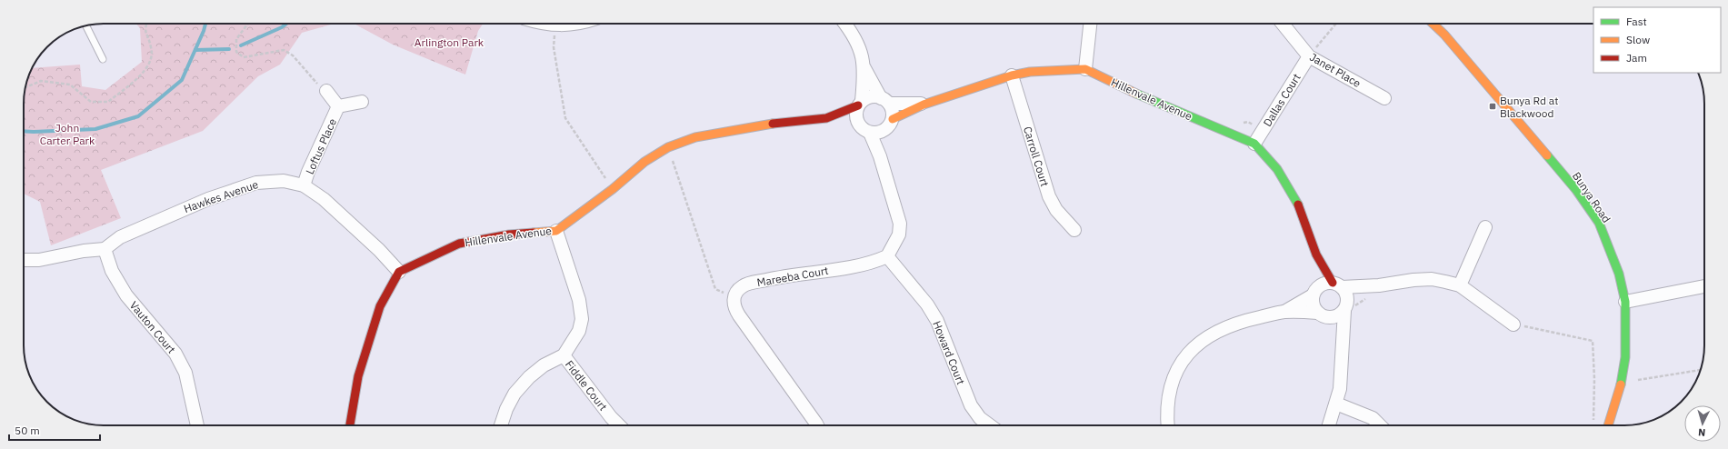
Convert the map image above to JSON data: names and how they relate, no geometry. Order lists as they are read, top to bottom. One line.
{"streets":{"street":["Janet Place","Hillenvale Avenue","Dallas Court","Loftus Place","Carroll Court","Hawkes Avenue","Bunya Road","Mareeba Court","Vauton Court","Howard Court","Fiddle Court"]},"crossings":[["Janet Place","Dallas Court"],["Hillenvale Avenue","Dallas Court"],["Hillenvale Avenue","Carroll Court"],["Hillenvale Avenue","Hawkes Avenue"],["Loftus Place","Hawkes Avenue"],["Hawkes Avenue","Vauton Court"],["Mareeba Court","Howard Court"]],"parks":["Arlington Park","John Carter Park"],"places":{"transit":["Bunya Rd at Blackwood"]},"legend":["Fast","Slow","Jam"],"scale_bar":"50 m","north":"bottom"}
